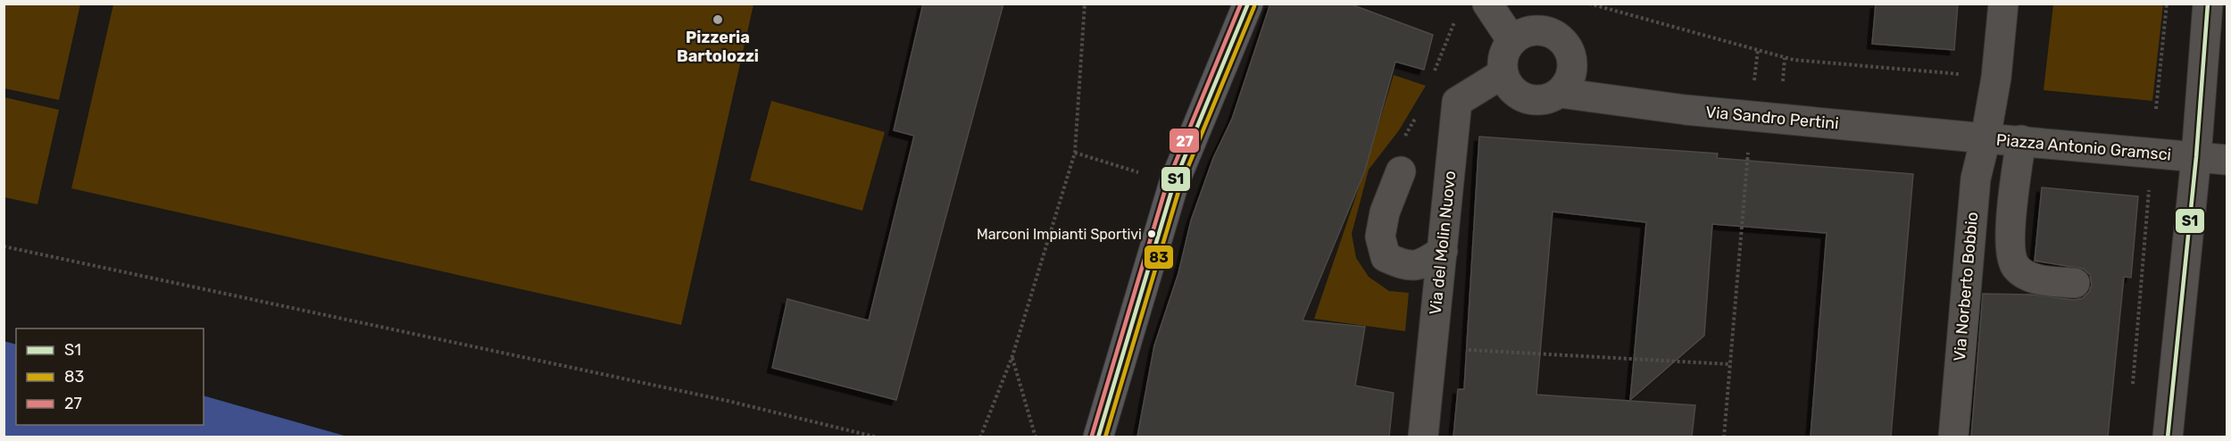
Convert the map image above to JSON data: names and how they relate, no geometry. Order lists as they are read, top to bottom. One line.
{"streets":{"street":["Via Sandro Pertini","Piazza Antonio Gramsci","Via del Molin Nuovo","Via Norberto Bobbio"]},"crossings":[["Via Sandro Pertini","Piazza Antonio Gramsci"],["Via Sandro Pertini","Via del Molin Nuovo"],["Via Sandro Pertini","Via Norberto Bobbio"],["Piazza Antonio Gramsci","Via Norberto Bobbio"]],"places":["Pizzeria Bartolozzi","Marconi Impianti Sportivi"],"lines":["transit line S1","transit line 27","transit line 83"],"legend":["S1","83","27"]}
